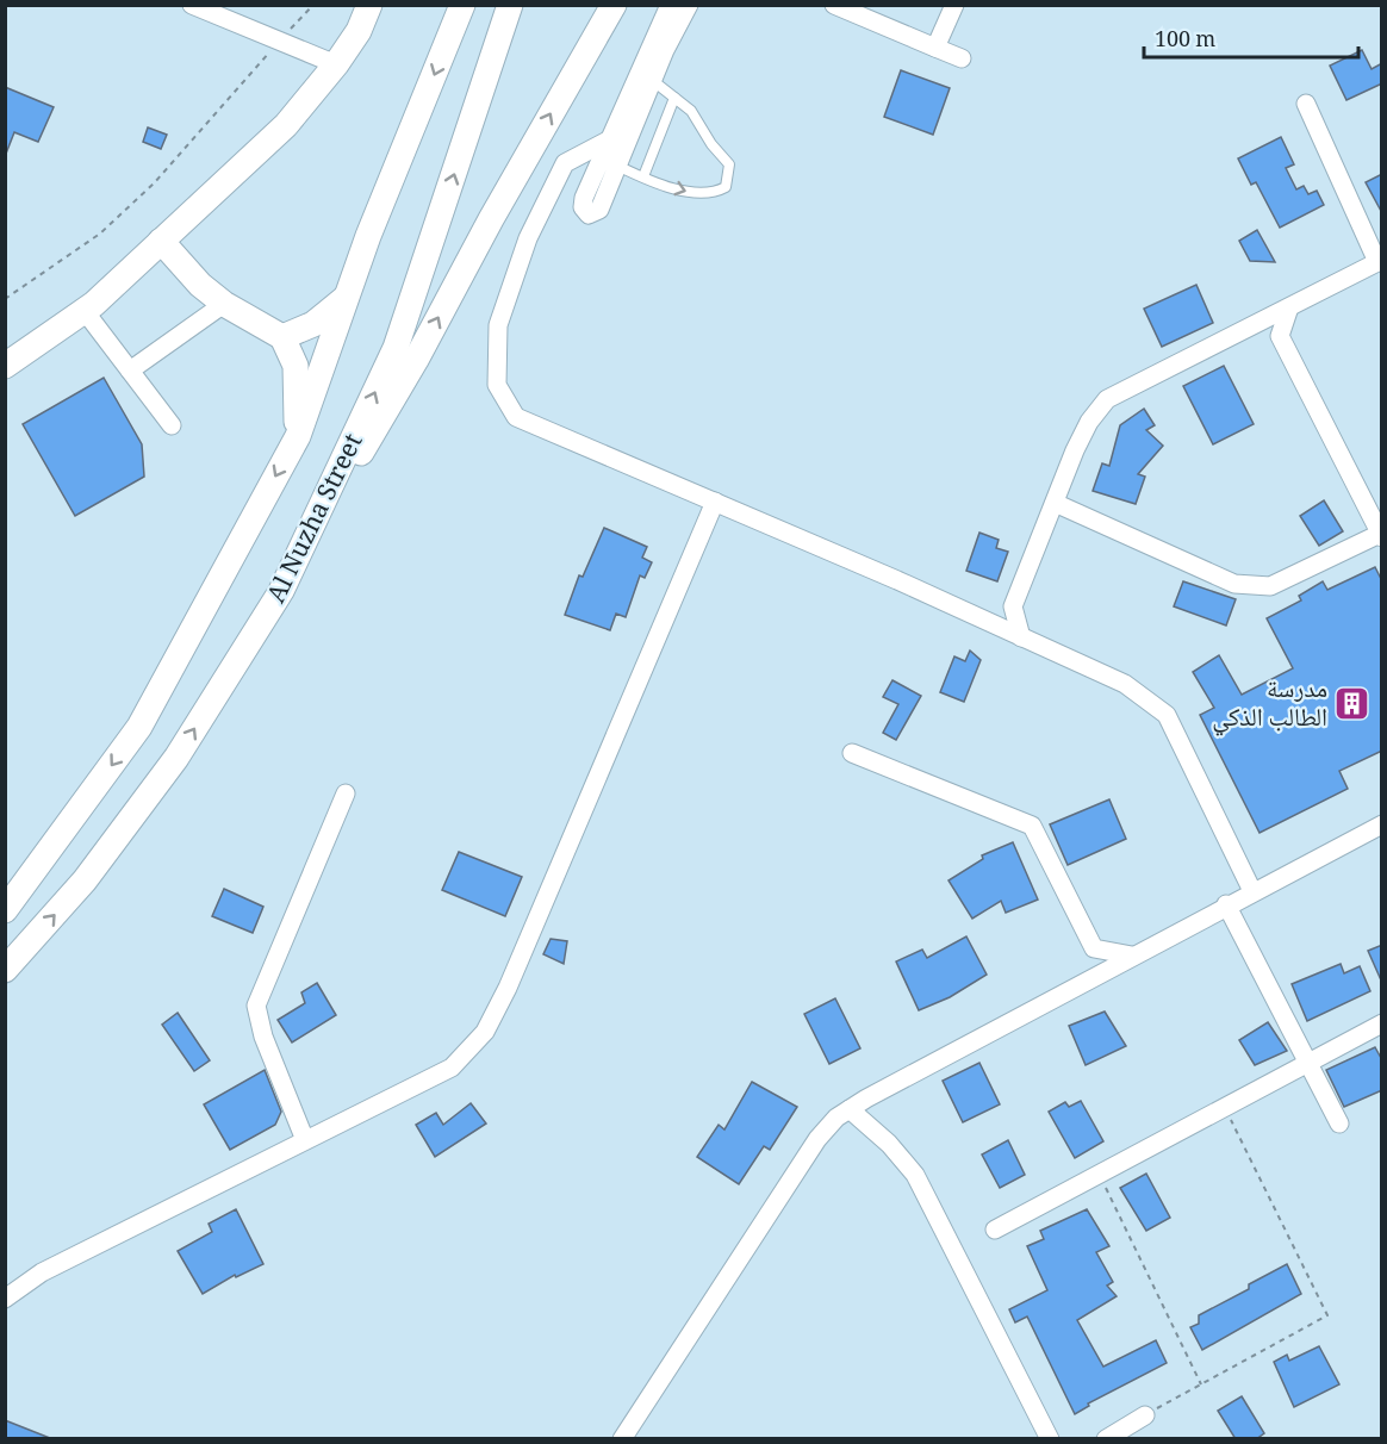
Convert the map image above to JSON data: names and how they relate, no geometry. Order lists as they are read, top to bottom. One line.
{"streets":{"main road":["Al Nuzha Street"]},"places":{"building":["مدرسة الطالب الذكي"]},"scale_bar":"100 m"}
